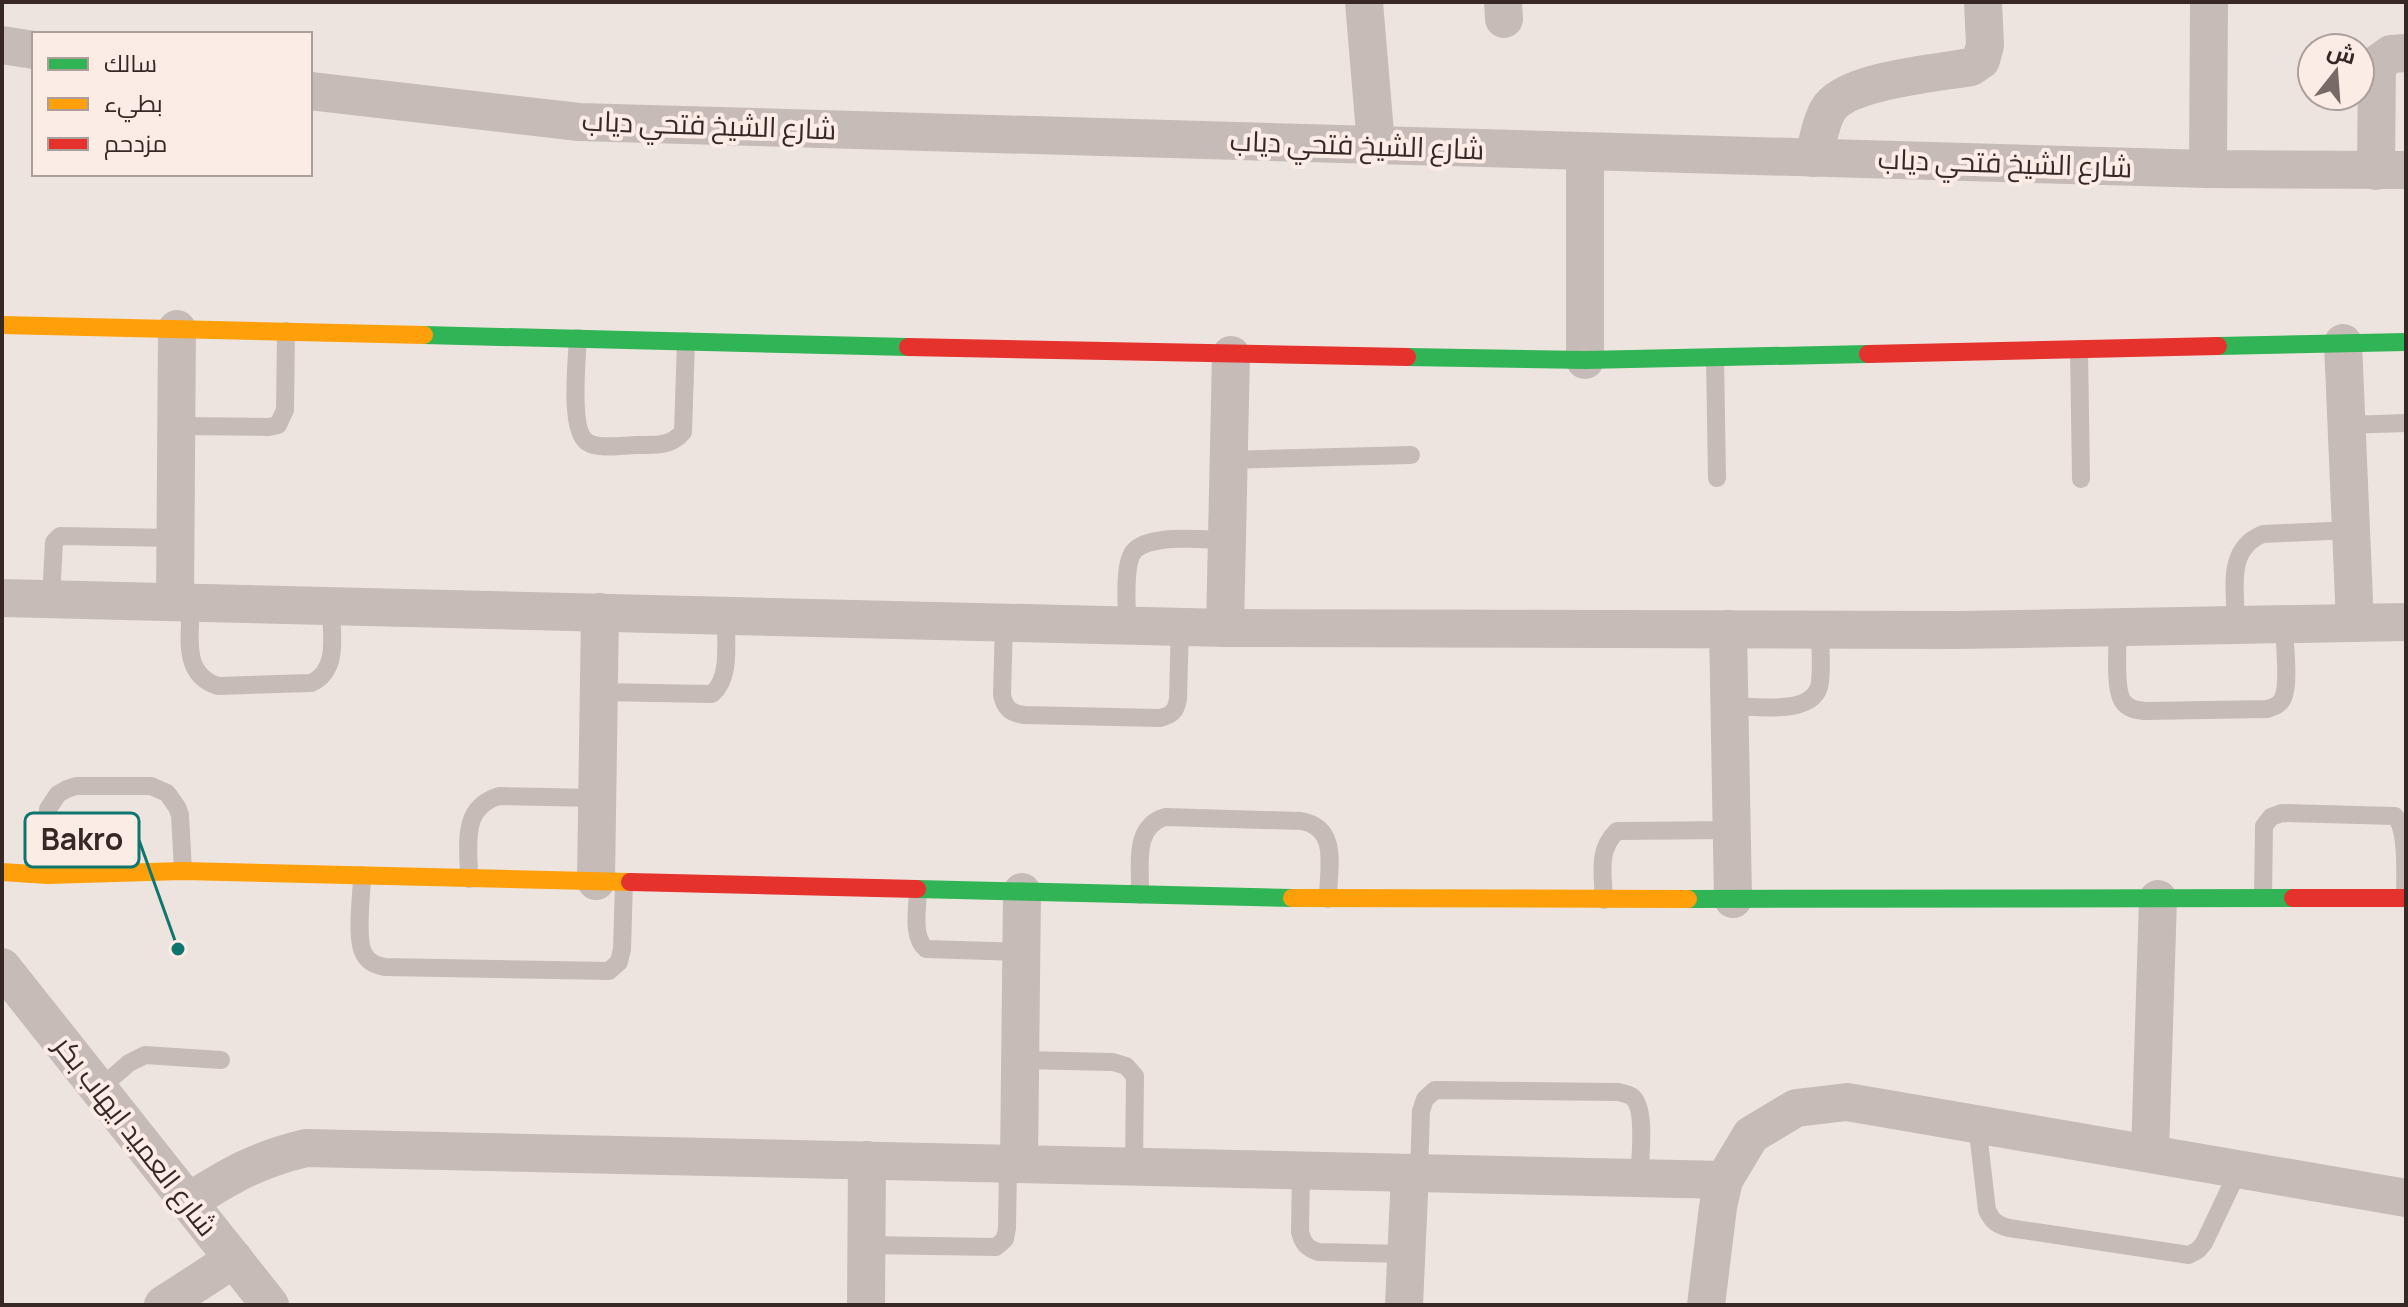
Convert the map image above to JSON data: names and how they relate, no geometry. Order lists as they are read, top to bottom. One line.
{"streets":{"street":["شارع الشيخ فتحي دياب","شارع العميد ايهاب بكر"]},"places":["Bakro"],"legend":["سالك","بطيء","مزدحم"],"north":"top"}
